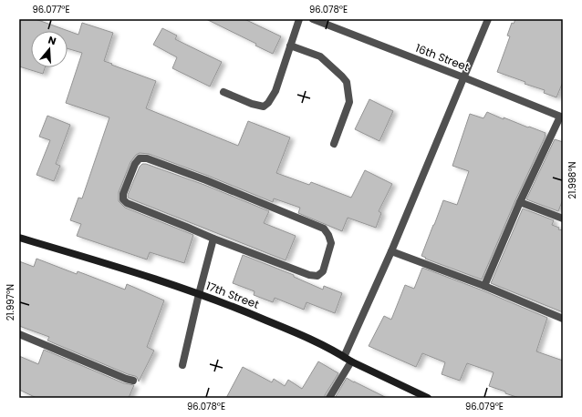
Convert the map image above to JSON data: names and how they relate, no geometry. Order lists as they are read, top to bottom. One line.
{"streets":{"street":["16th Street","17th Street"]},"north":"top","coordinates":["96.077°E","96.078°E","21.998°N","21.997°N","96.079°E"]}
